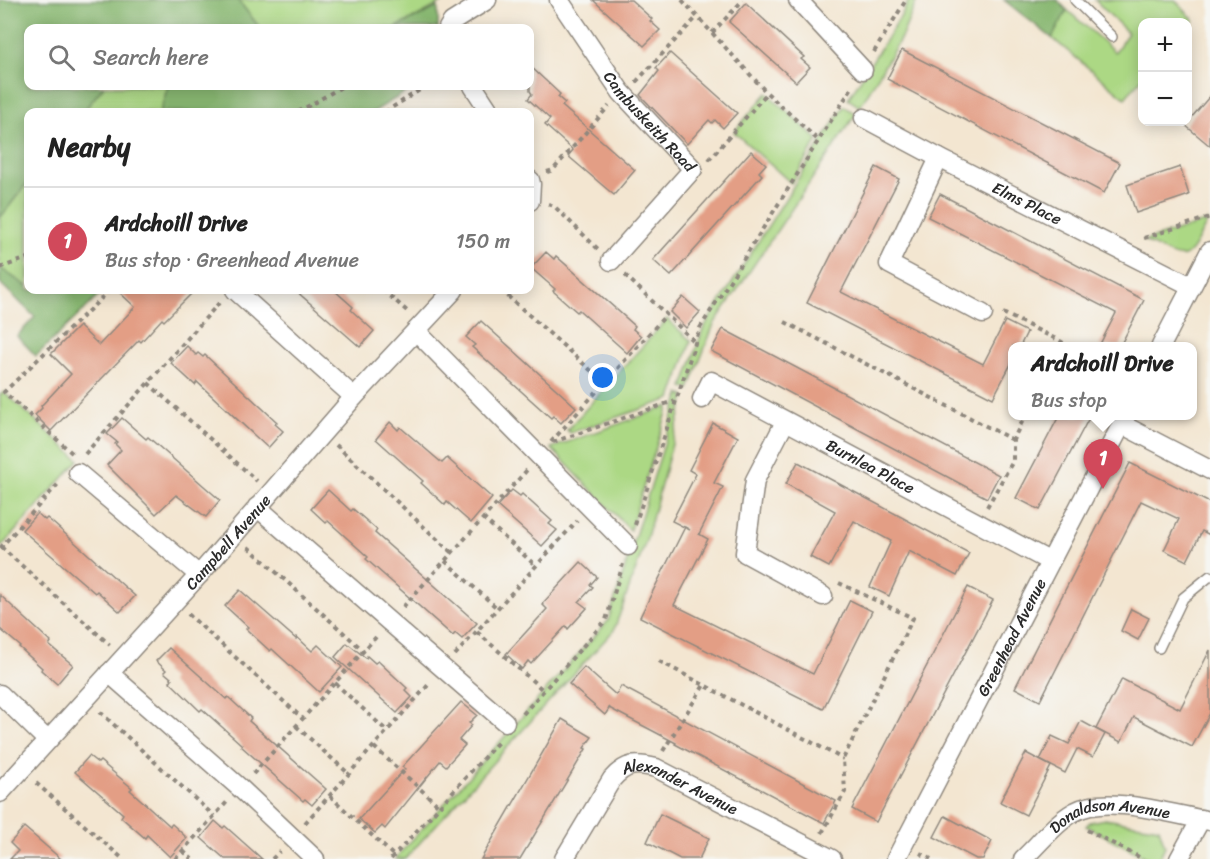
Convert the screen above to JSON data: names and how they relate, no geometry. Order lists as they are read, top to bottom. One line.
{"streets":{"street":["Cambuskeith Road","Elms Place","Burnlea Place","Campbell Avenue","Greenhead Avenue","Alexander Avenue","Donaldson Avenue"]},"crossings":[["Burnlea Place","Greenhead Avenue"]],"page":{"map_buttons":["+","−"],"search":"Search here","heading":"Nearby","list":[{"mark":"1","name":"Ardchoill Drive","note":"Bus stop · Greenhead Avenue","value":"150 m"}],"popup":["Ardchoill Drive","Bus stop"],"pins":"1"}}
